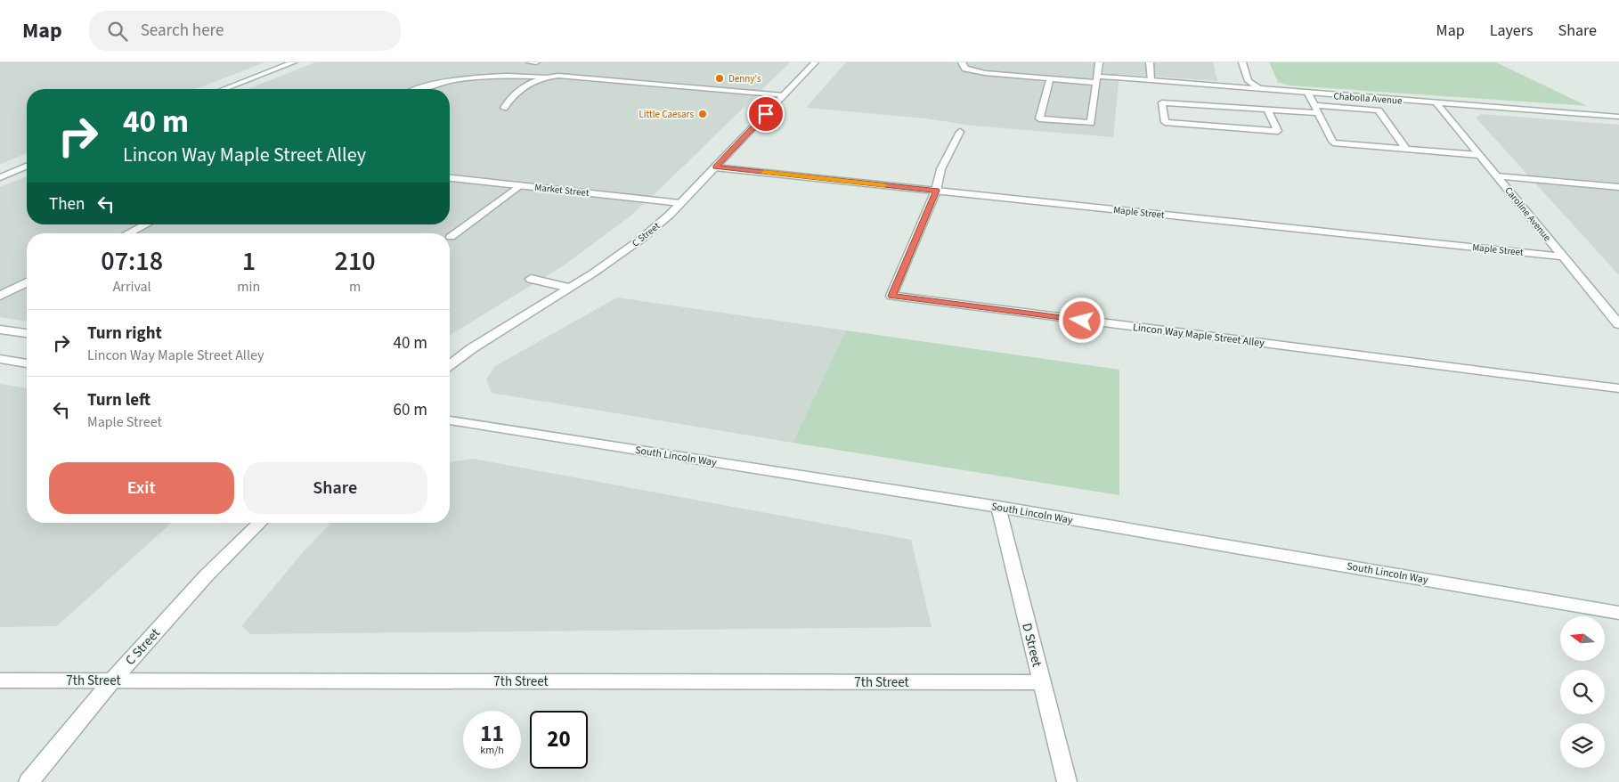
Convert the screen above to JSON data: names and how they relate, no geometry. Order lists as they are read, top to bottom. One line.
{"streets":{"street":["Chabolla Avenue","Market Street","Maple Street","Caroline Avenue","C Street","Lincon Way Maple Street Alley","South Lincoln Way","D Street","7th Street"]},"crossings":[["Chabolla Avenue","Caroline Avenue"],["Market Street","C Street"],["Maple Street","Caroline Avenue"],["Maple Street","C Street"],["Maple Street","Lincon Way Maple Street Alley"],["C Street","7th Street"],["South Lincoln Way","D Street"],["D Street","7th Street"]],"places":["Denny's","Little Caesars"],"north":"left","page":{"header":"Map","search":"Search here","nav":["Map","Layers","Share"],"turn":["40 m","Lincon Way Maple Street Alley"],"then":"Then","eta":["07:18","Arrival","1","min","210","m"],"list":[{"name":"Turn right","note":"Lincon Way Maple Street Alley","value":"40 m"},{"name":"Turn left","note":"Maple Street","value":"60 m"}],"buttons":["Exit","Share"],"speed":"11 km/h","limit":"20"}}
